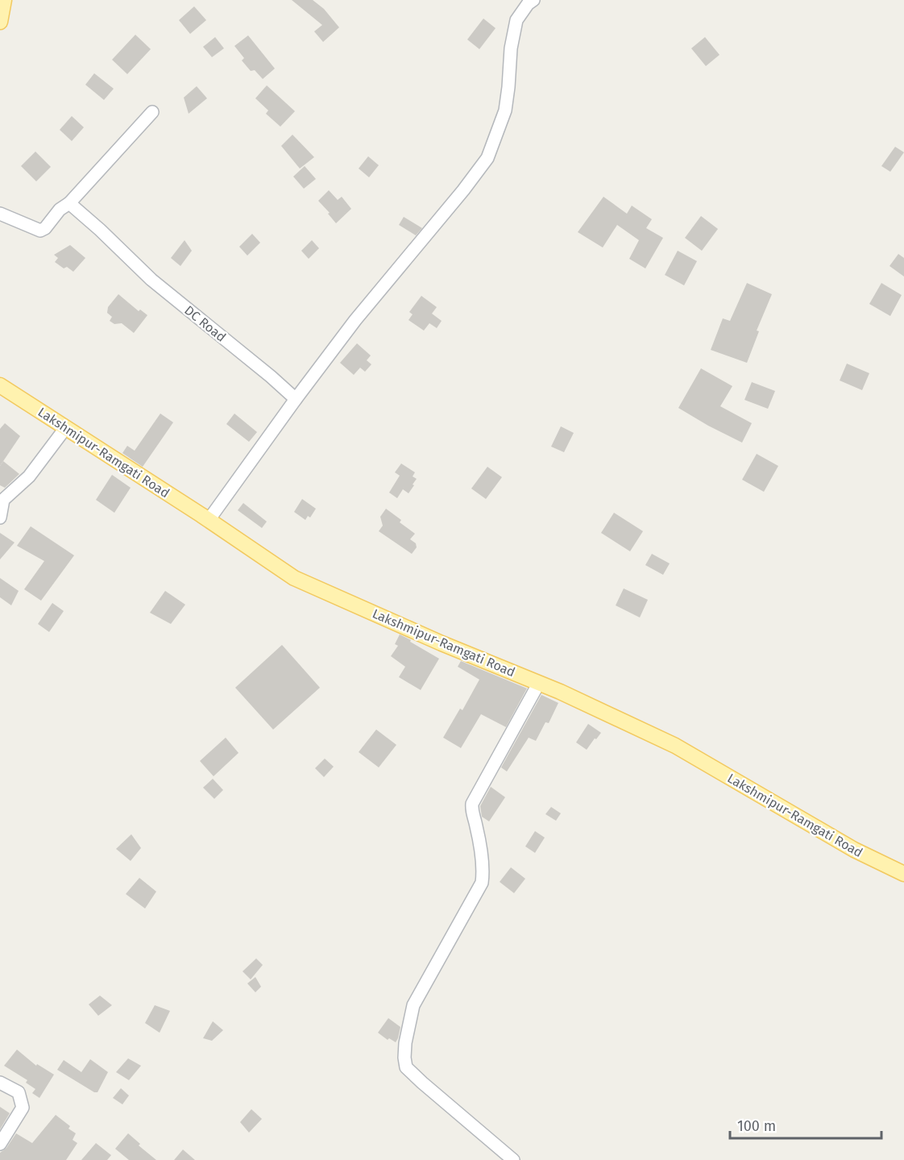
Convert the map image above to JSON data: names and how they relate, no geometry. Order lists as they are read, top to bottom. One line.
{"streets":{"main road":["Lakshmipur-Ramgati Road"],"street":["DC Road"]},"scale_bar":"100 m"}
